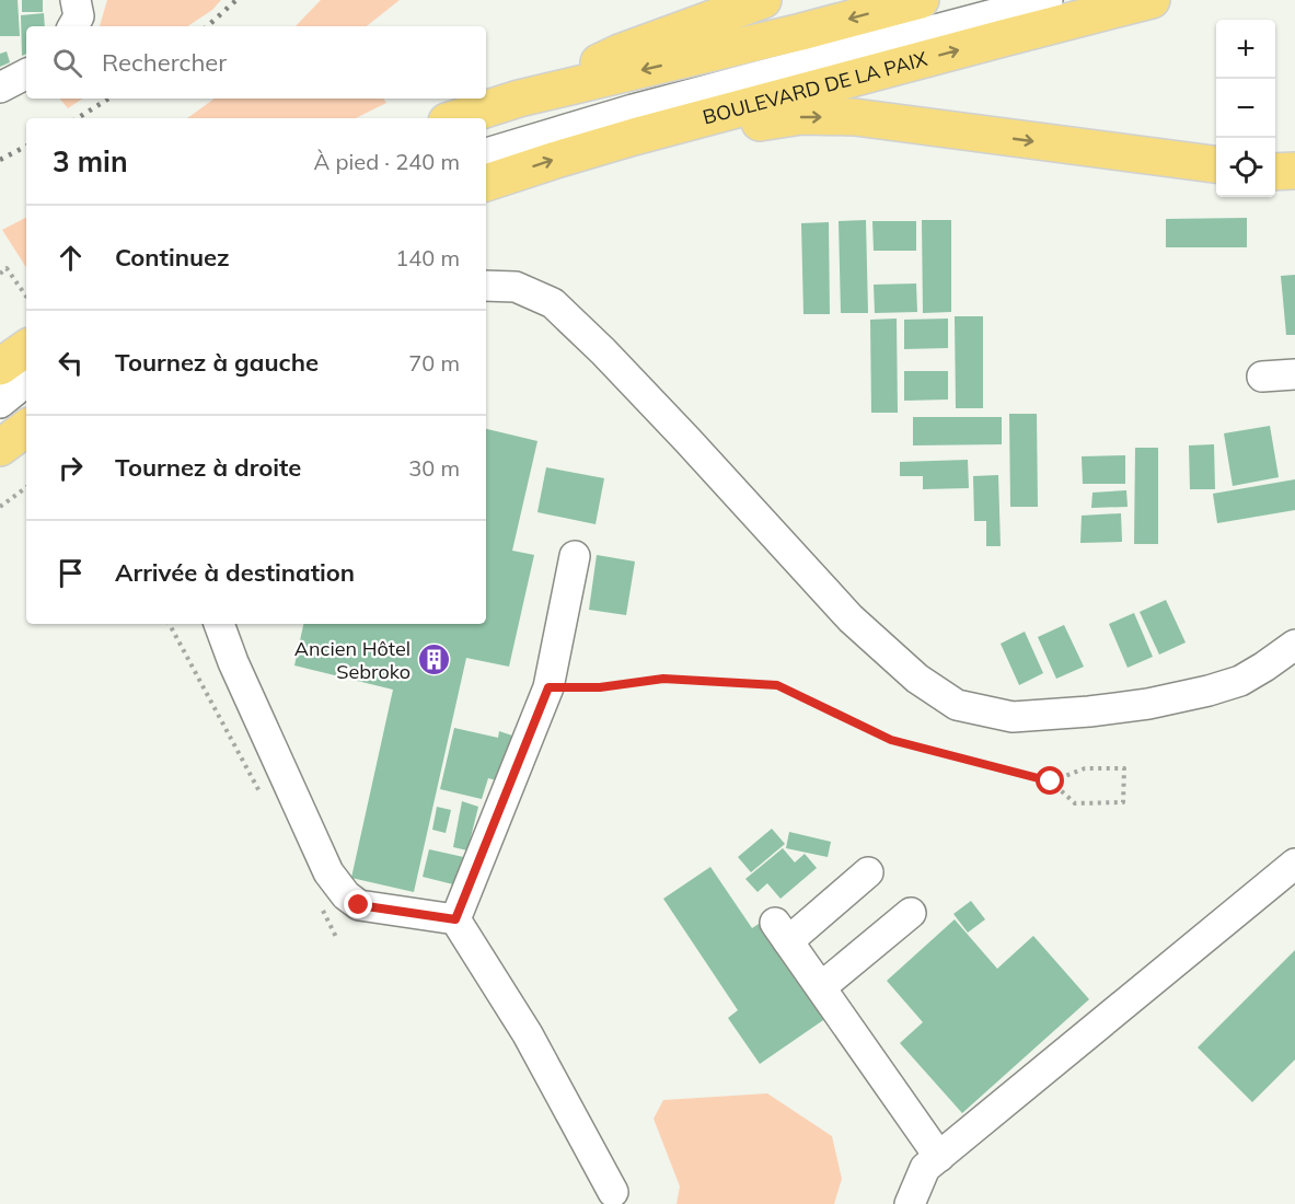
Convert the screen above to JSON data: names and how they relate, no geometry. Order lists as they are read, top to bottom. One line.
{"streets":{"main road":["BOULEVARD DE LA PAIX"]},"places":{"building":["Ancien Hôtel Sebroko"]},"page":{"map_buttons":["+","−"],"search":"Rechercher","heading":["3 min","À pied · 240 m"],"list":[["Continuez","140 m"],["Tournez à gauche","70 m"],["Tournez à droite","30 m"],"Arrivée à destination"]}}
